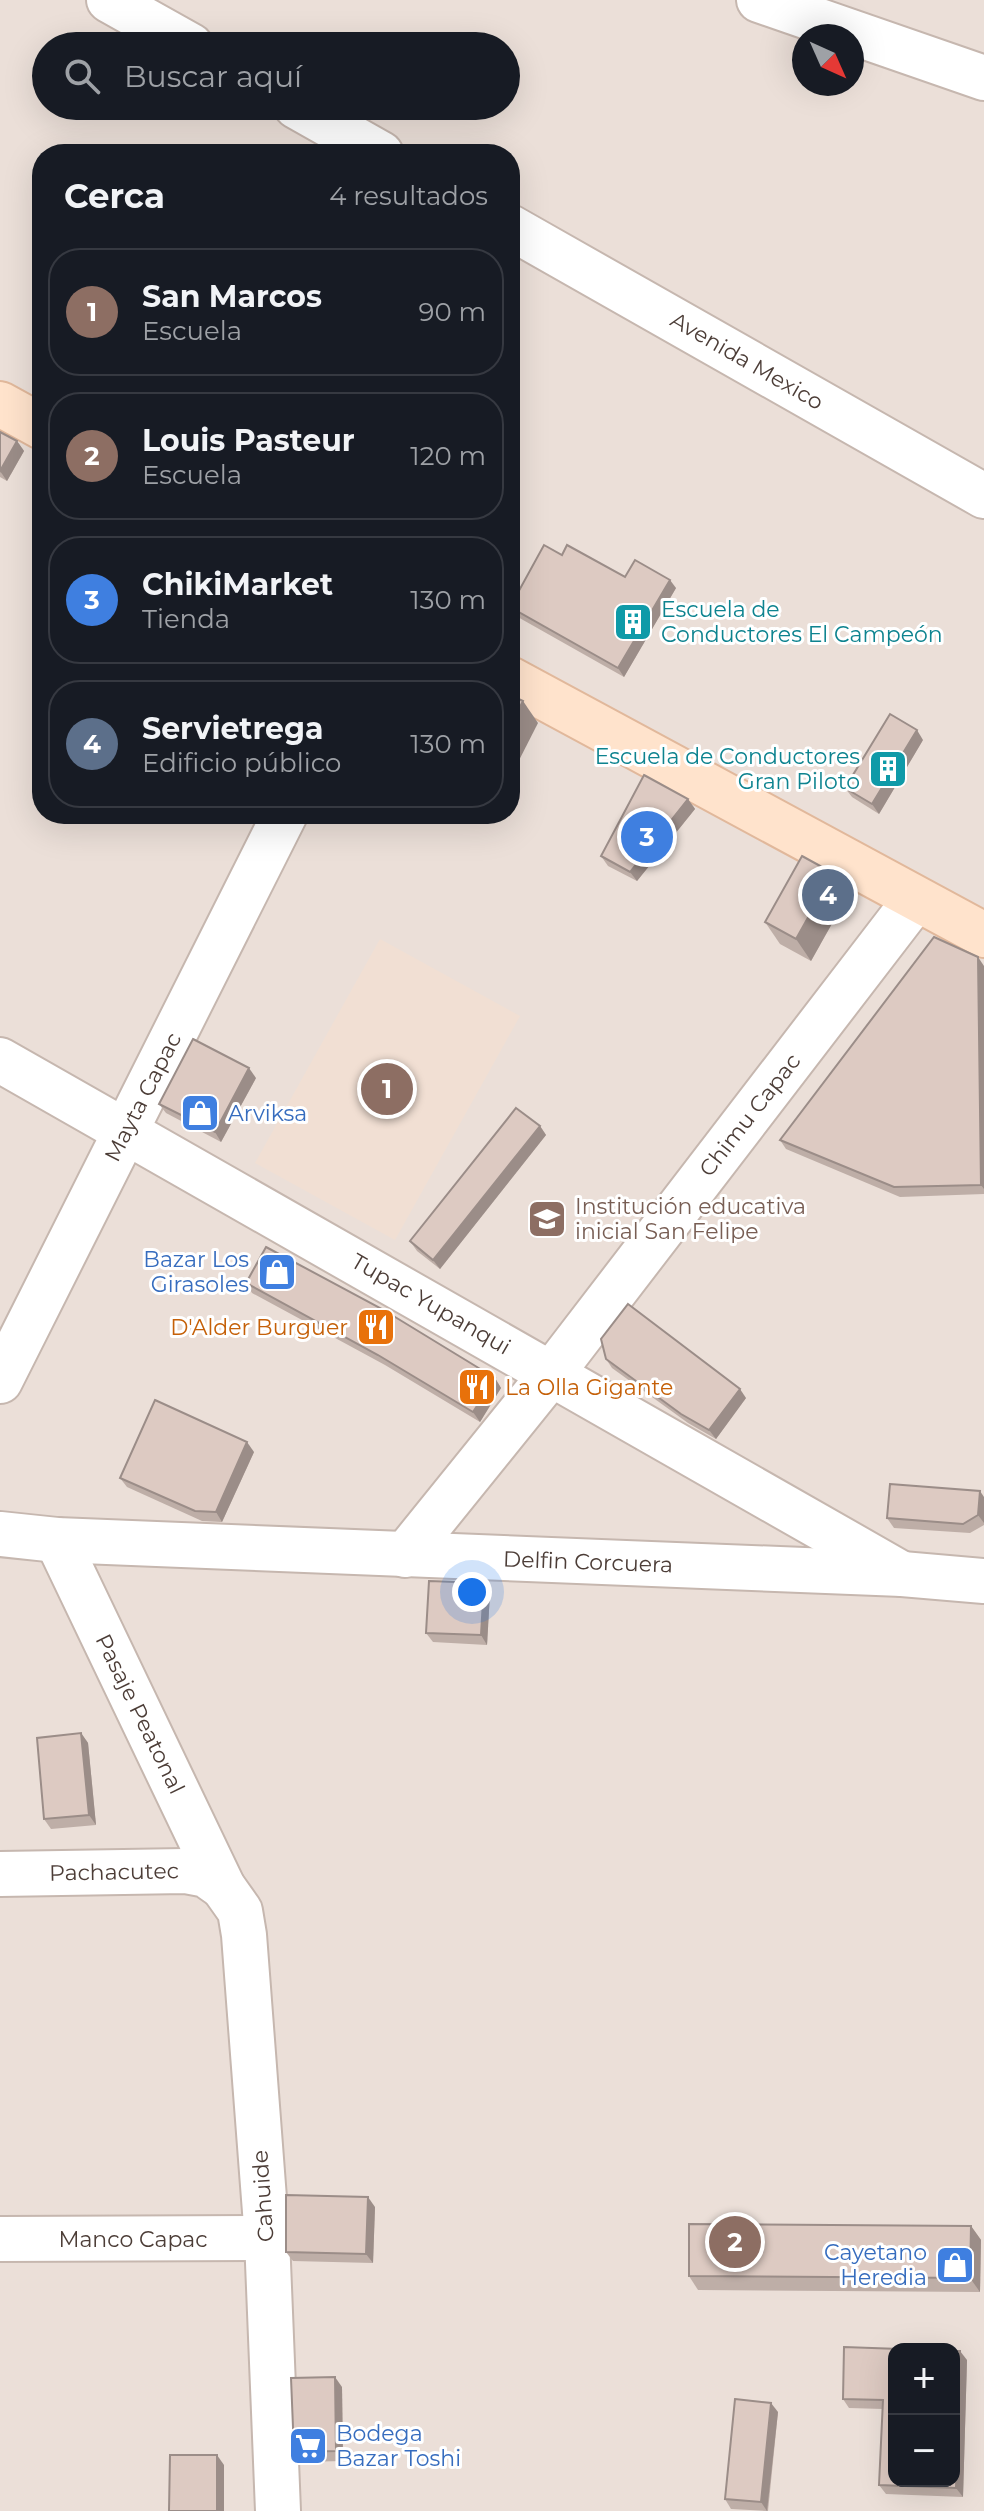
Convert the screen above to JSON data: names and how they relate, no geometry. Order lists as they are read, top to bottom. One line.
{"streets":{"street":["Avenida Mexico","Mayta Capac","Chimu Capac","Tupac Yupanqui","Delfin Corcuera","Pasaje Peatonal","Pachacutec","Cahuide","Manco Capac"]},"crossings":[["Mayta Capac","Tupac Yupanqui"],["Chimu Capac","Tupac Yupanqui"],["Chimu Capac","Delfin Corcuera"],["Tupac Yupanqui","Delfin Corcuera"],["Delfin Corcuera","Pasaje Peatonal"],["Pasaje Peatonal","Pachacutec"],["Pasaje Peatonal","Cahuide"],["Pachacutec","Cahuide"],["Cahuide","Manco Capac"]],"places":{"building":["Escuela de Conductores El Campeón","Escuela de Conductores Gran Piloto"],"shop":["Arviksa","Bazar Los Girasoles","Cayetano Heredia"],"school or university":["Institución educativa inicial San Felipe"],"restaurant":["D'Alder Burguer","La Olla Gigante"],"supermarket":["Bodega Bazar Toshi"]},"north":"bottom right","page":{"search":"Buscar aquí","heading":["Cerca","4 resultados"],"list":[{"mark":"1","name":"San Marcos","note":"Escuela","value":"90 m"},{"mark":"2","name":"Louis Pasteur","note":"Escuela","value":"120 m"},{"mark":"3","name":"ChikiMarket","note":"Tienda","value":"130 m"},{"mark":"4","name":"Servietrega","note":"Edificio público","value":"130 m"}],"pins":["3","4","1","2"],"map_buttons":["+","−"]}}
